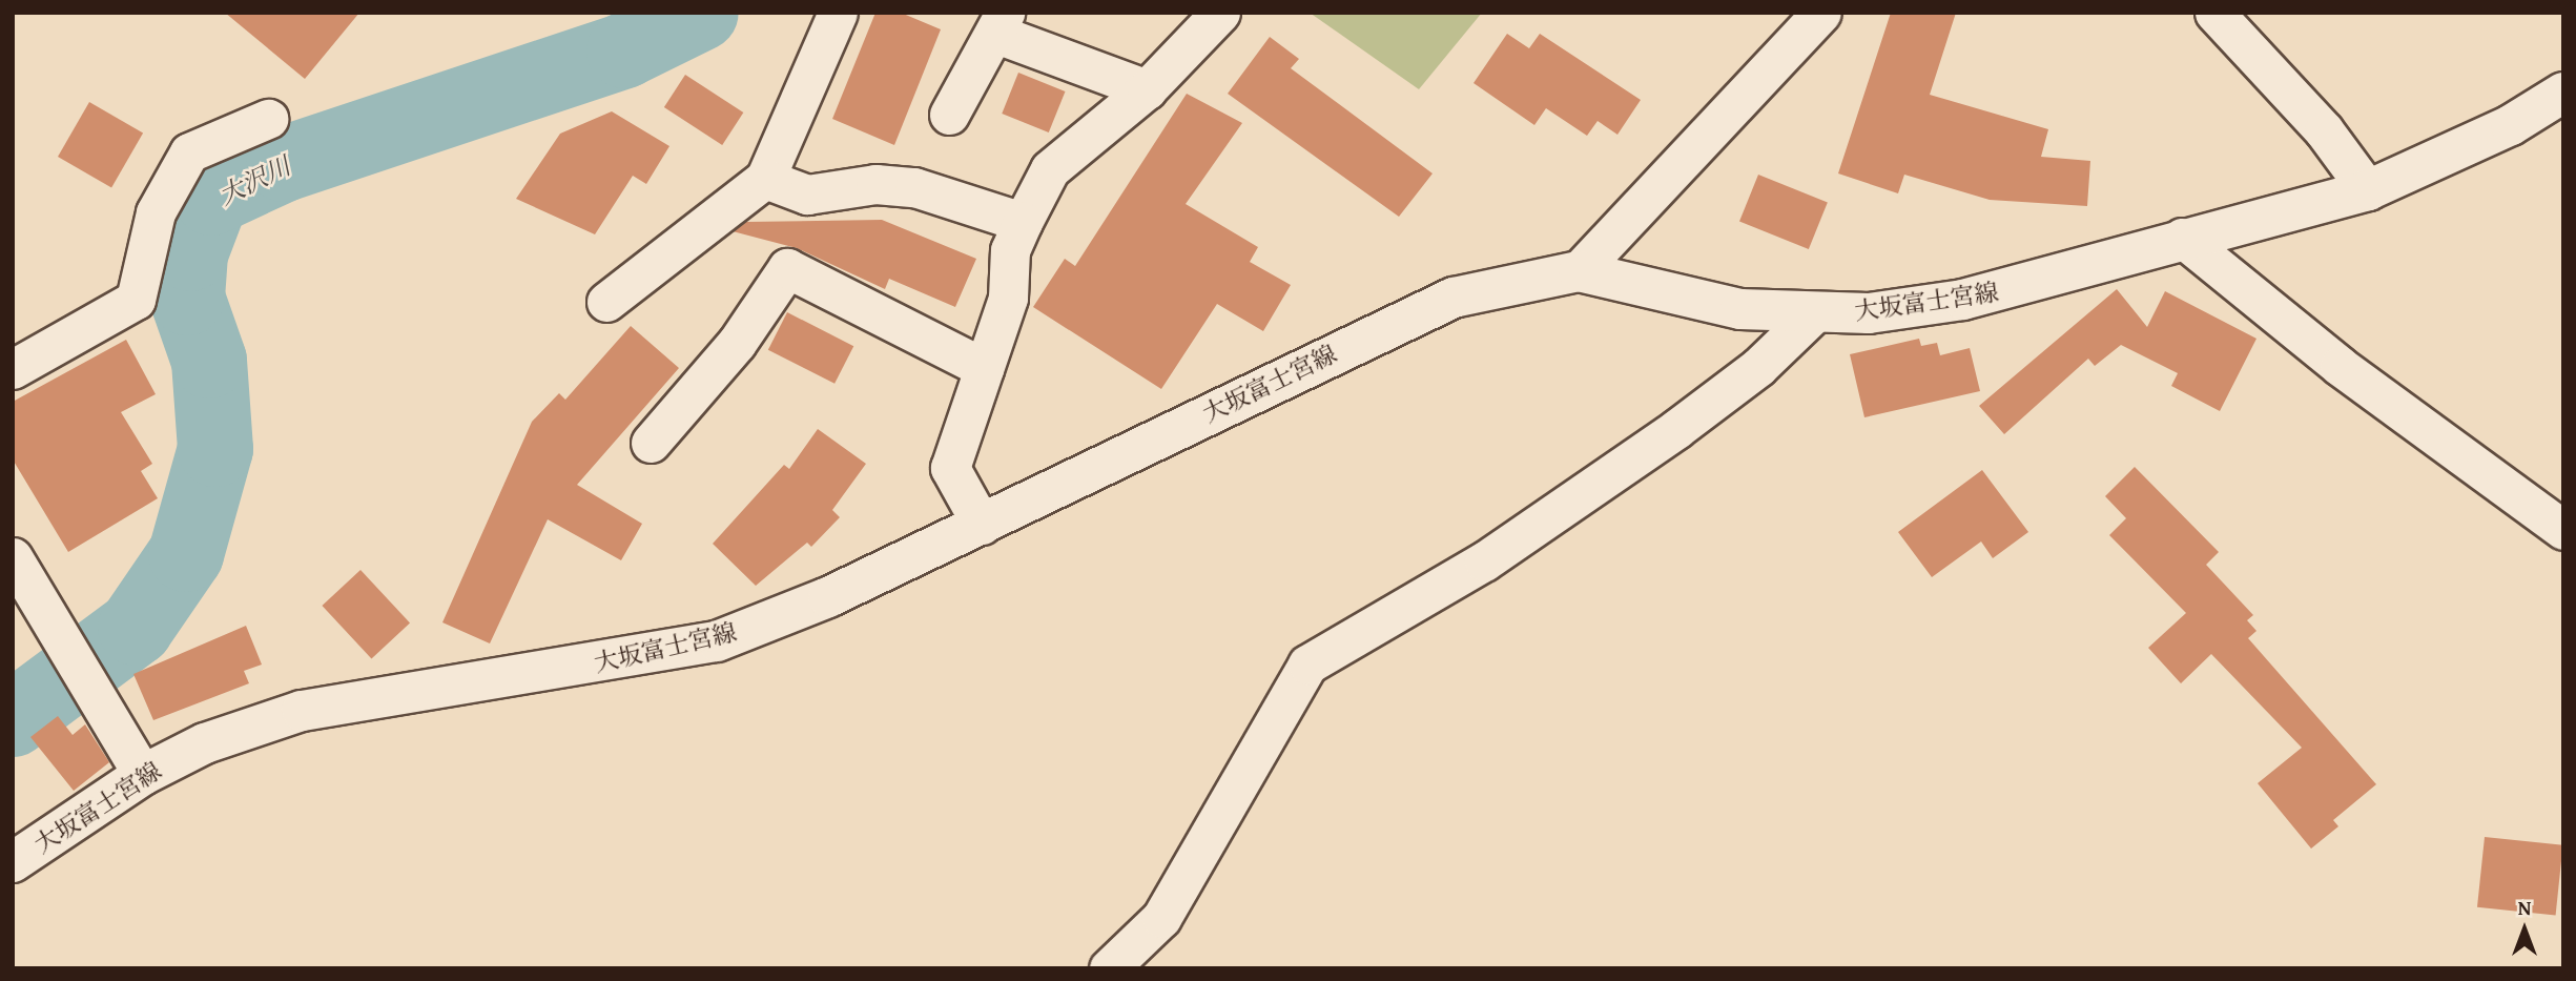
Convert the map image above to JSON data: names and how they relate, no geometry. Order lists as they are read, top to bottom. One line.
{"streets":{"main road":["大坂富士宮線"]},"water":["大沢川"],"north":"top"}
